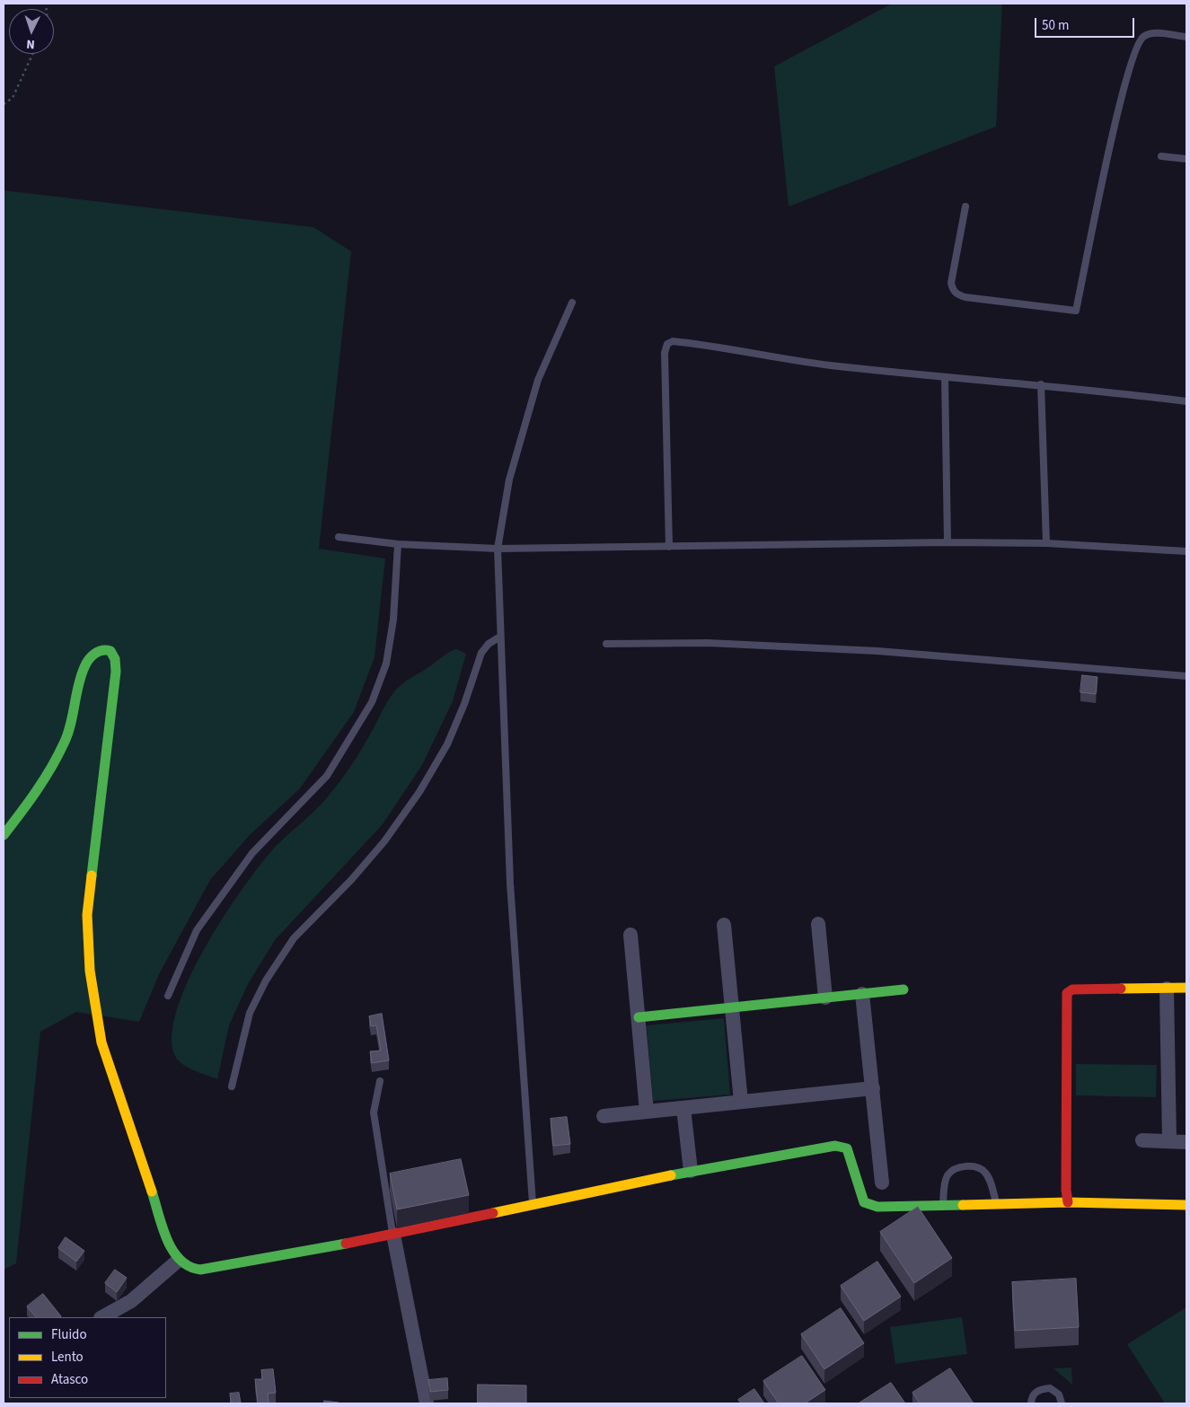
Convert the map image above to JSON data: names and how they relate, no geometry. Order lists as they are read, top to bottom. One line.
{"legend":["Fluido","Lento","Atasco"],"scale_bar":"50 m","north":"bottom"}
